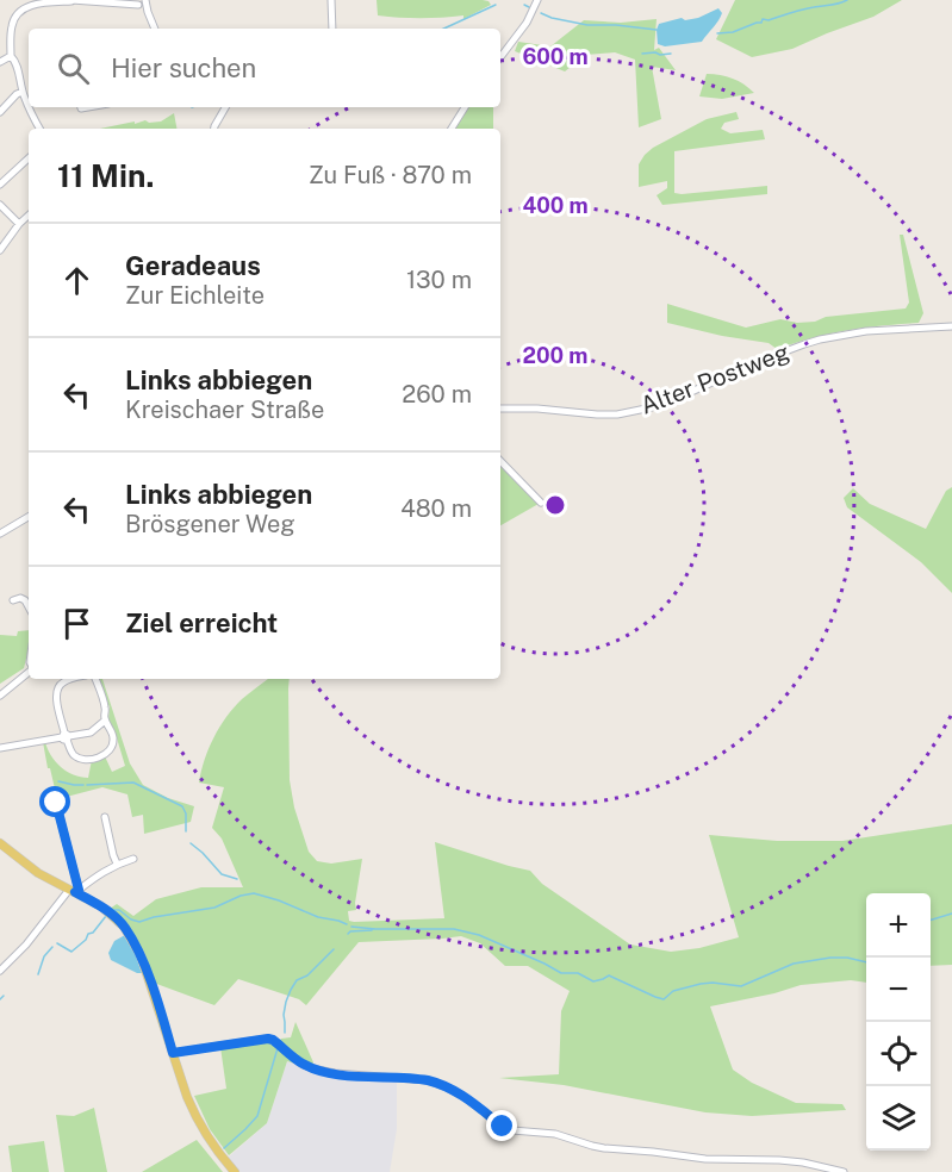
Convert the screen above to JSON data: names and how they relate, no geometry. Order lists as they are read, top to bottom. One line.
{"streets":{"street":["Alter Postweg"]},"page":{"search":"Hier suchen","heading":["11 Min.","Zu Fuß · 870 m"],"list":[["Geradeaus","Zur Eichleite","130 m"],["Links abbiegen","Kreischaer Straße","260 m"],["Links abbiegen","Brösgener Weg","480 m"],"Ziel erreicht"],"map_buttons":["+","−"]},"rings":["600 m","400 m","200 m"]}
